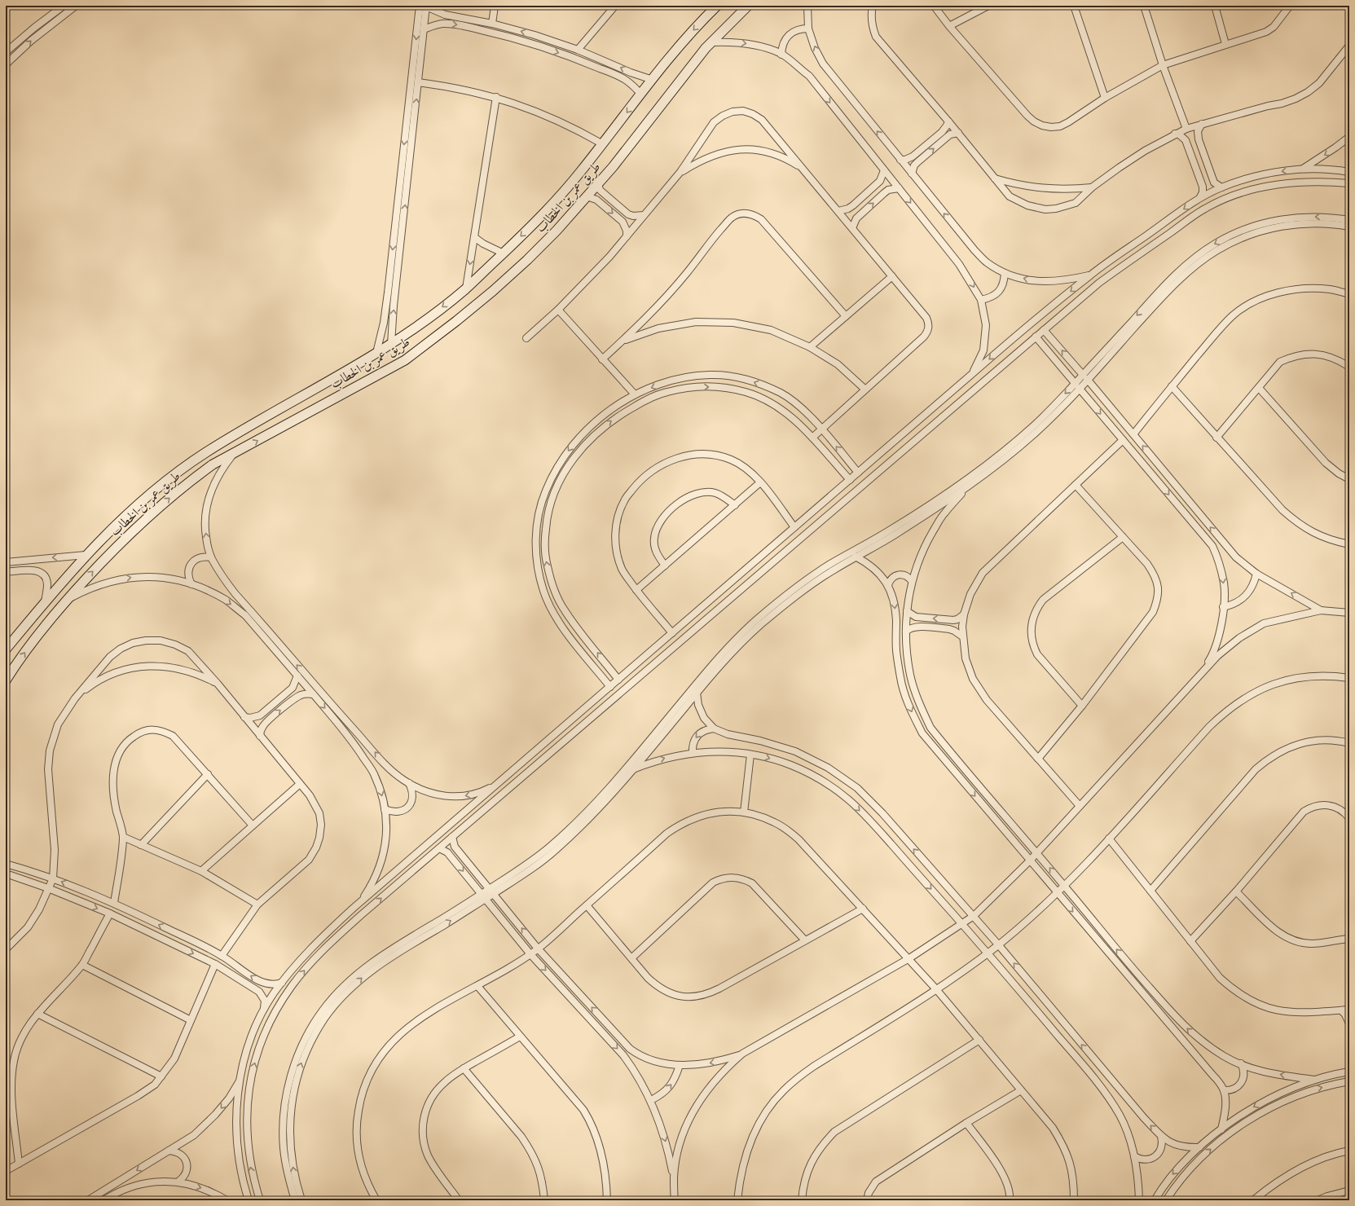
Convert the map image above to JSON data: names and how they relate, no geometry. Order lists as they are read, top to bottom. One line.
{"streets":{"street":["طريق عمر بن الخطاب"]}}
